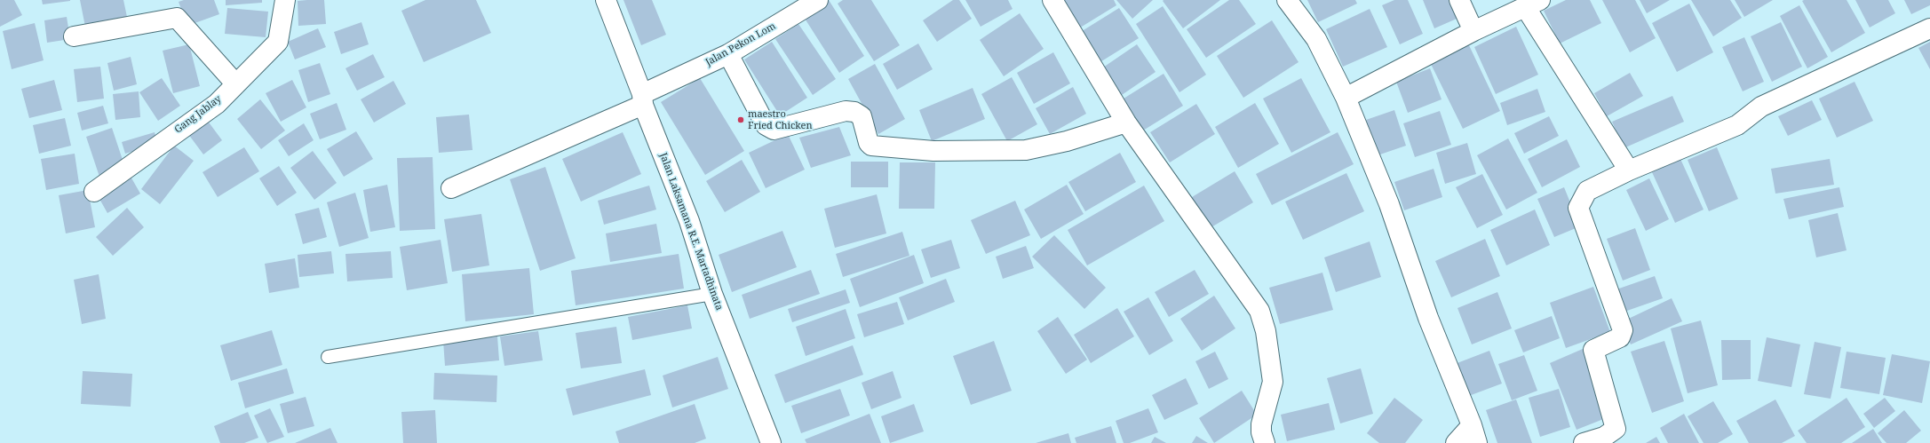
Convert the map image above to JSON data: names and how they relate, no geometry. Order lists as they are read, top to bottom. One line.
{"streets":{"street":["Jalan Pekon Lom","Gang Jablay","Jalan Laksamana R.E. Martadhinata"]},"crossings":[["Jalan Pekon Lom","Jalan Laksamana R.E. Martadhinata"]],"places":["maestro Fried Chicken"]}
